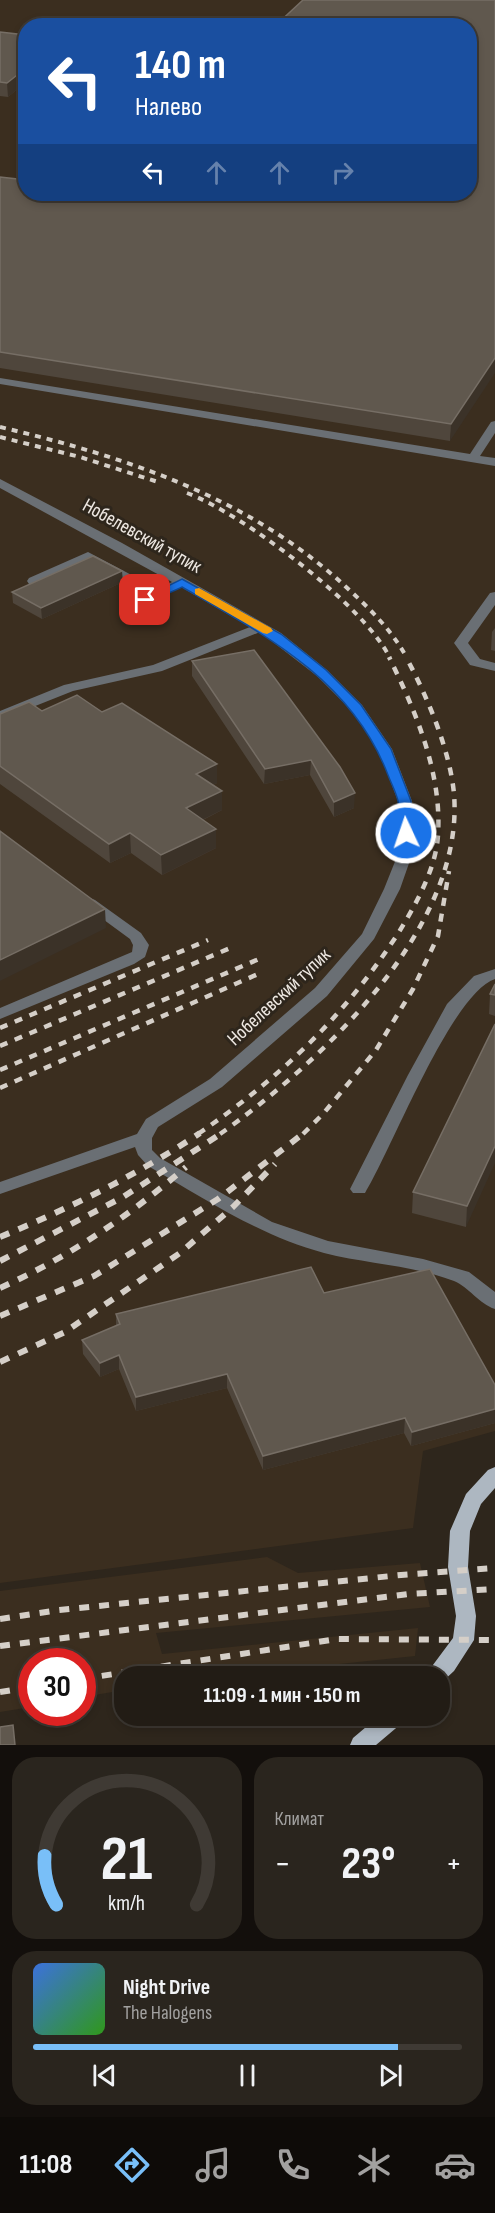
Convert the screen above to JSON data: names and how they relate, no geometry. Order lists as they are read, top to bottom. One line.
{"streets":{"street":["Нобелевский тупик"]},"page":{"turn":["140 m","Налево"],"limit":"30","trip":"11:09 · 1 мин · 150 m","tile":"Климат","heat":["−","23°","+"],"song":["Night Drive","The Halogens"],"tabs":"11:08","gauge":["21","km/h"]}}
